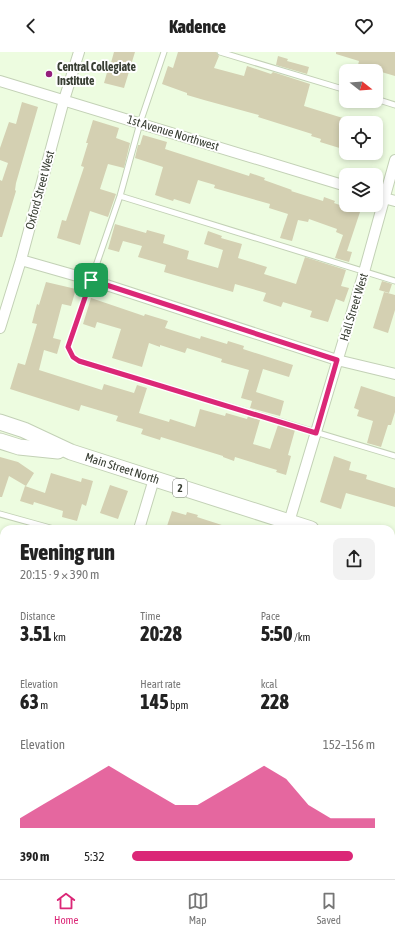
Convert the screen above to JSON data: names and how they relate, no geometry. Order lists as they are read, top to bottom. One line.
{"streets":{"main road":["Main Street North","2"],"street":["1st Avenue Northwest","Oxford Street West","Hall Street West"]},"crossings":[["1st Avenue Northwest","Oxford Street West"],["Hall Street West","Main Street North"]],"places":["Central Collegiate Institute"],"north":"right","page":{"header":"Kadence","heading":["Evening run","20:15 · 9 × 390 m"],"stats":[["Distance","3.51 km"],["Time","20:28"],["Pace","5:50 /km"],["Elevation","63 m"],["Heart rate","145 bpm"],["kcal","228"]],"chart":["Elevation","152–156 m"],"list":[{"name":"390 m","note":"5:32"}],"tabs":["Home","Map","Saved"]}}
